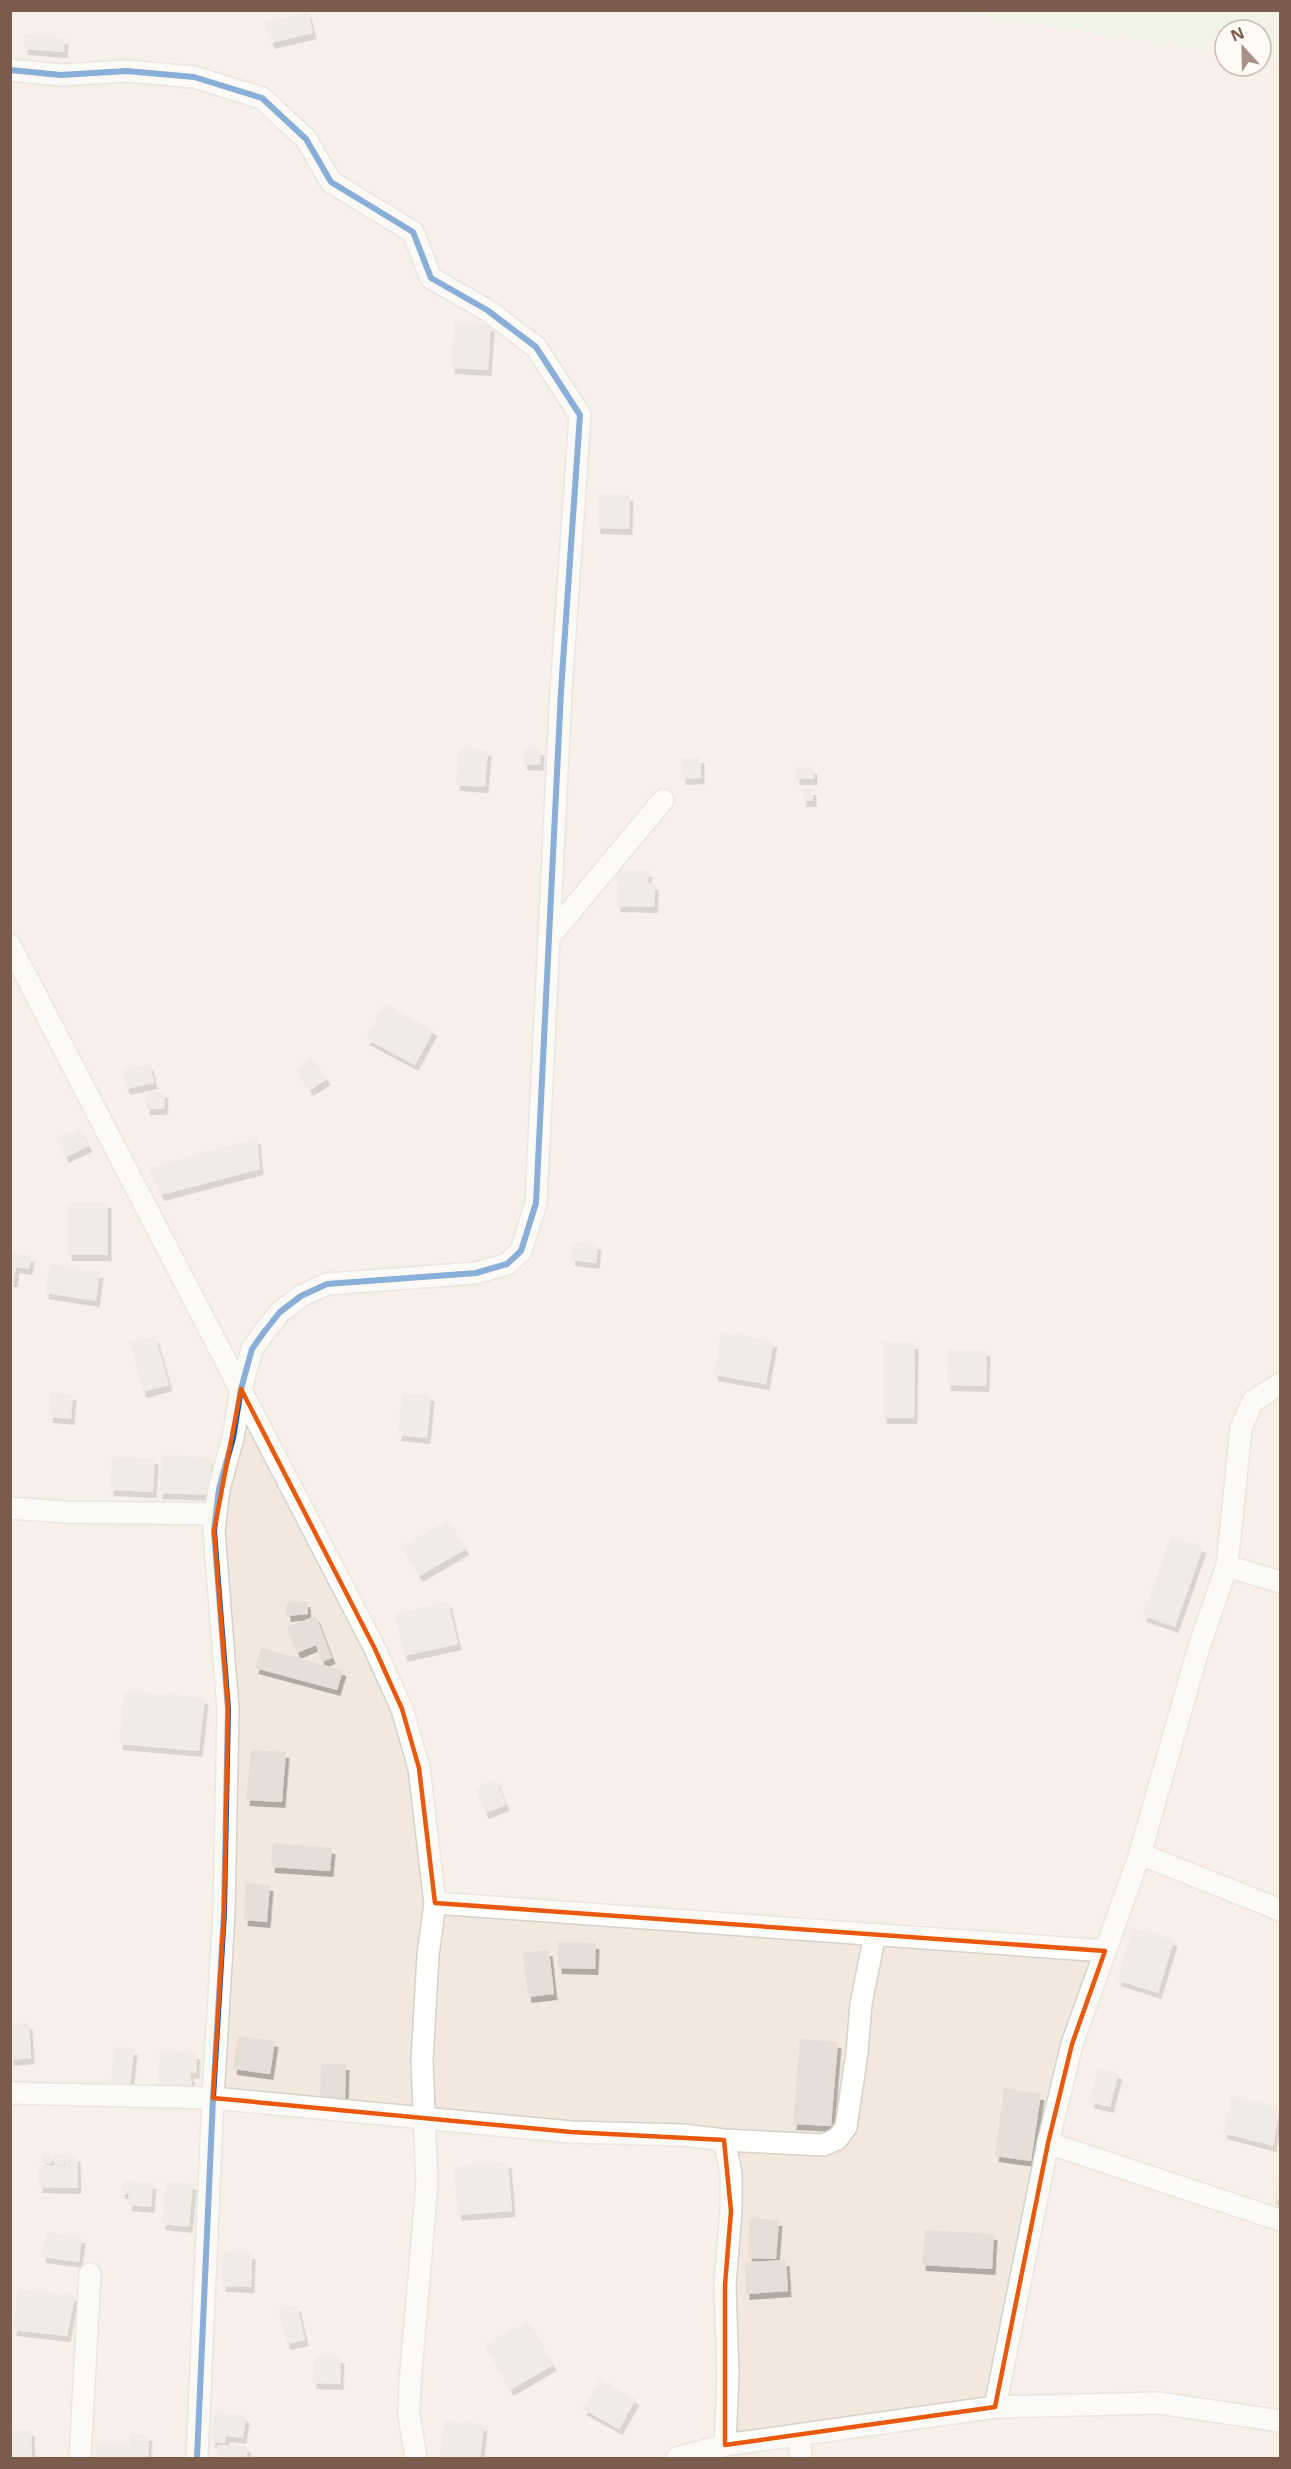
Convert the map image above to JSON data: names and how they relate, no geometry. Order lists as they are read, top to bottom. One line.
{"north":"top"}
